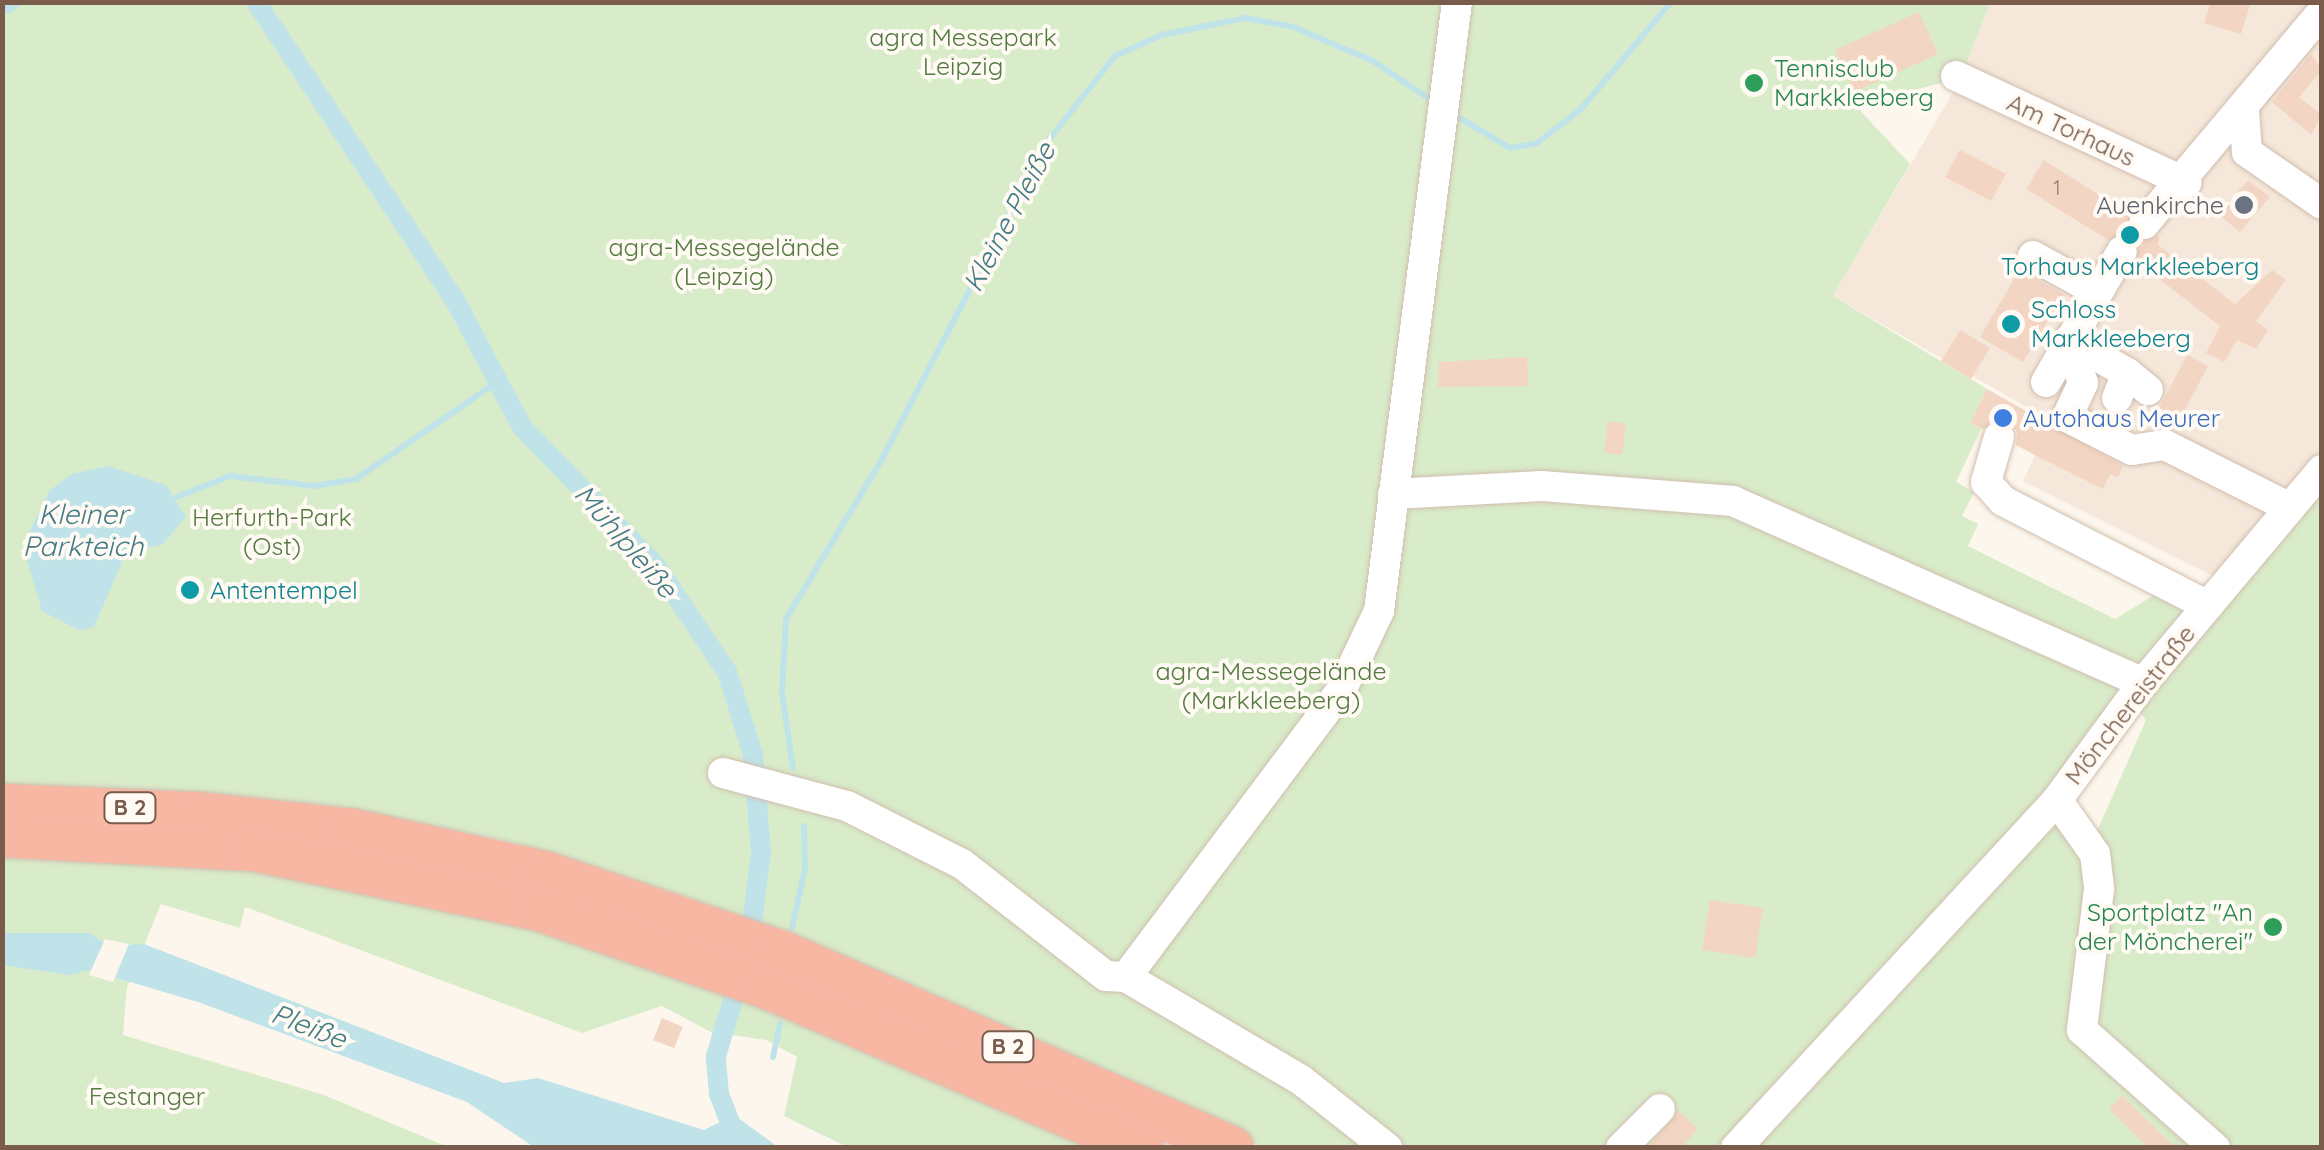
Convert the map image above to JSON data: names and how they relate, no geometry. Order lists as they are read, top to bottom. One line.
{"streets":{"highway":["B 2"],"street":["Am Torhaus","Mönchereistraße"]},"water":["Kleine Pleiße","Kleiner Parkteich","Mühlpleiße","Pleiße"],"parks":["agra Messepark Leipzig","agra-Messegelände (Leipzig)","Herfurth-Park (Ost)","agra-Messegelände (Markkleeberg)","Festanger"],"places":["Tennisclub Markkleeberg","Auenkirche","Torhaus Markkleeberg","Schloss Markkleeberg","Autohaus Meurer","Antentempel","Sportplatz \"An der Möncherei\""],"house_numbers":["1"]}
